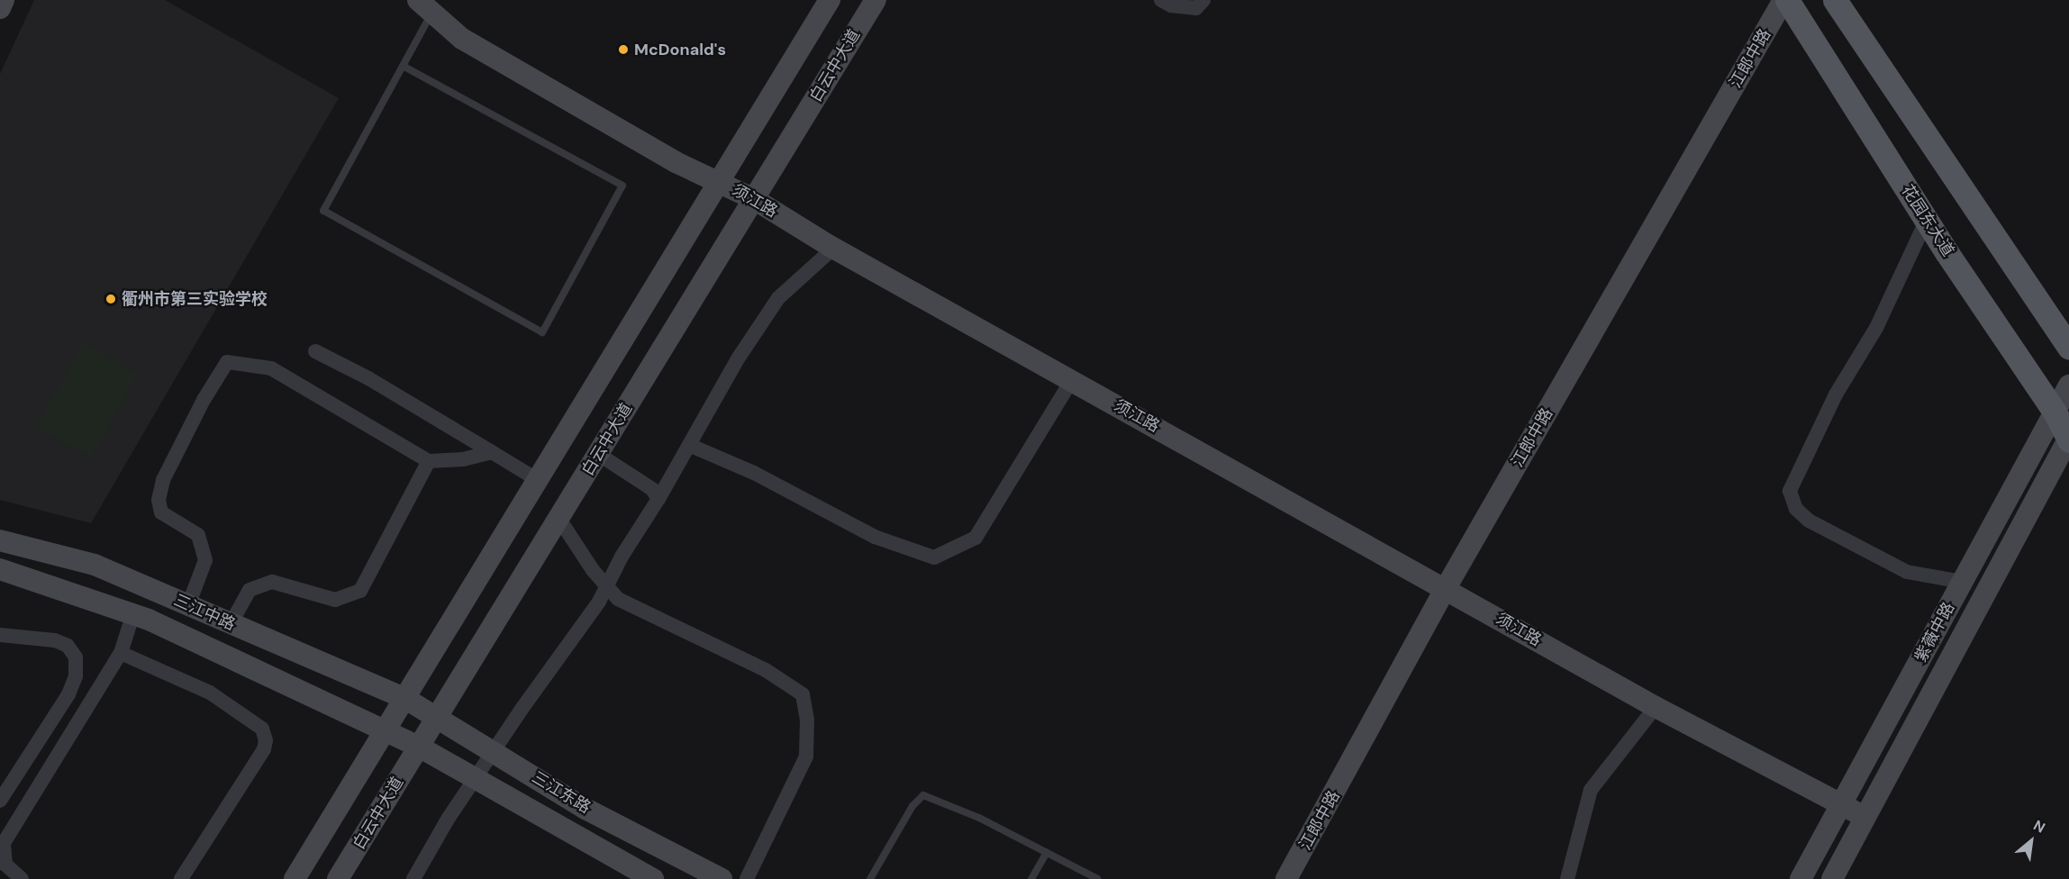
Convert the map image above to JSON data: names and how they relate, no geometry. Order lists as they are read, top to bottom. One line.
{"streets":{"main road":["江郎中路","白云中大道","须江路","花园东大道","三江中路","紫薇中路","三江东路"]},"crossings":[["江郎中路","须江路"],["江郎中路","花园东大道"],["白云中大道","须江路"],["白云中大道","三江东路"],["须江路","紫薇中路"],["花园东大道","紫薇中路"],["三江中路","三江东路"]],"places":["McDonald's","衢州市第三实验学校"],"north":"top right"}
